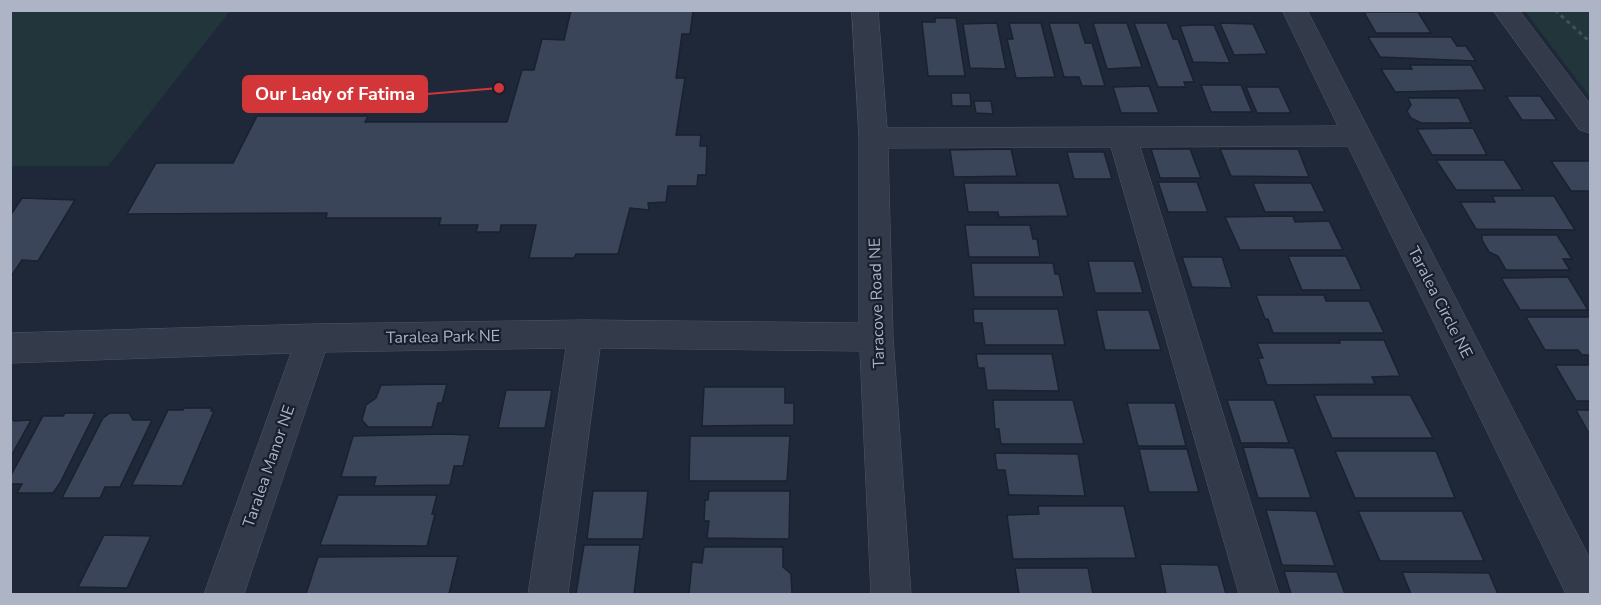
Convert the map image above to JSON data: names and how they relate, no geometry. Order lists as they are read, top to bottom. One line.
{"streets":{"street":["Taralea Circle NE","Taracove Road NE","Taralea Park NE","Taralea Manor NE"]},"crossings":[["Taracove Road NE","Taralea Park NE"],["Taralea Park NE","Taralea Manor NE"]],"places":["Our Lady of Fatima"]}
